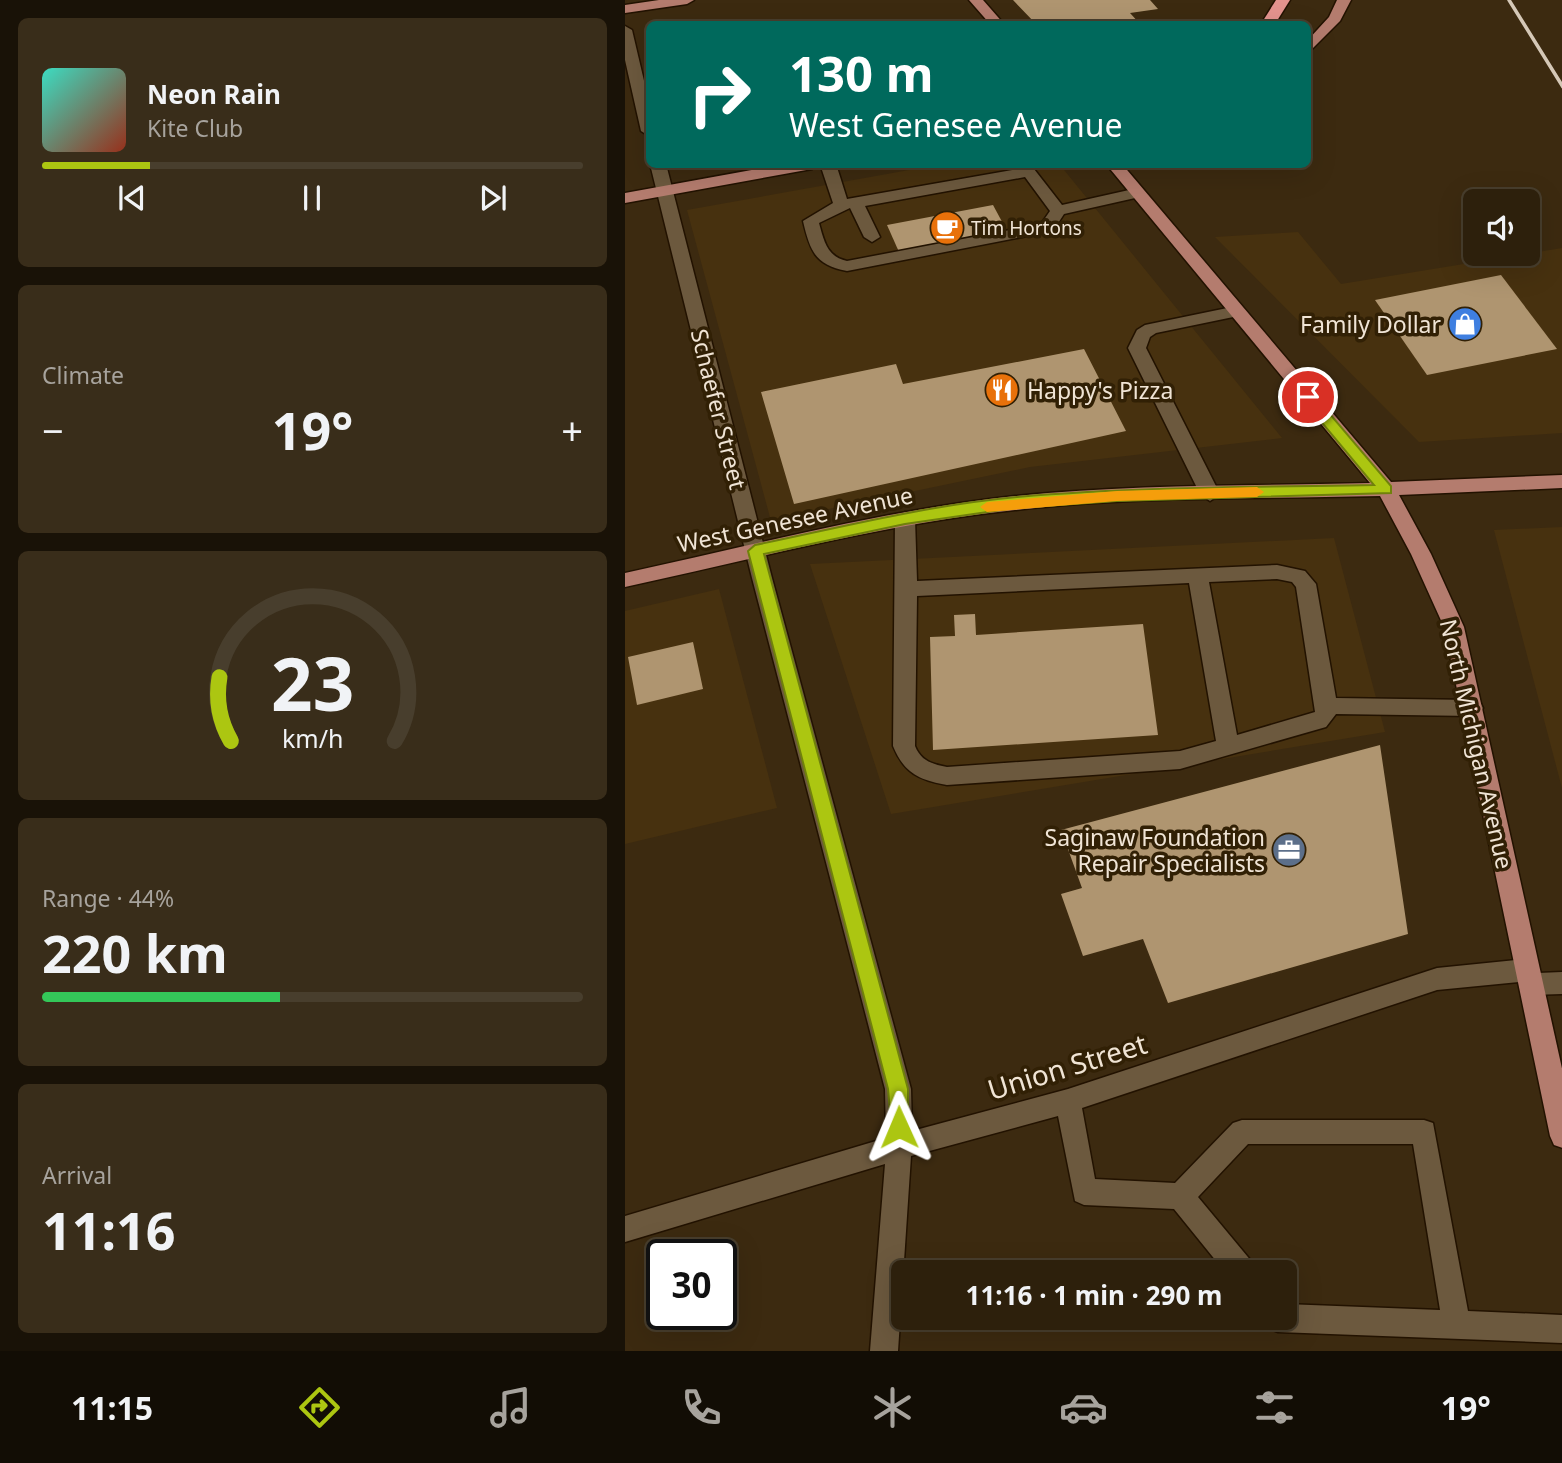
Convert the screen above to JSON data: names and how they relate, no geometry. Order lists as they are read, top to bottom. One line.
{"streets":{"main road":["West Genesee Avenue","North Michigan Avenue"],"street":["Schaefer Street","Union Street"]},"crossings":[["Schaefer Street","West Genesee Avenue"],["Schaefer Street","Union Street"],["West Genesee Avenue","North Michigan Avenue"],["North Michigan Avenue","Union Street"]],"places":{"cafe":["Tim Hortons"],"shop":["Family Dollar"],"restaurant":["Happy's Pizza"],"office":["Saginaw Foundation Repair Specialists"]},"page":{"turn":["130 m","West Genesee Avenue"],"song":["Neon Rain","Kite Club"],"tile":["Climate",["Range · 44%","220 km"],["Arrival","11:16"]],"heat":["−","19°","+"],"limit":"30","trip":"11:16 · 1 min · 290 m","tabs":["11:15","19°"],"gauge":["23","km/h"]}}
